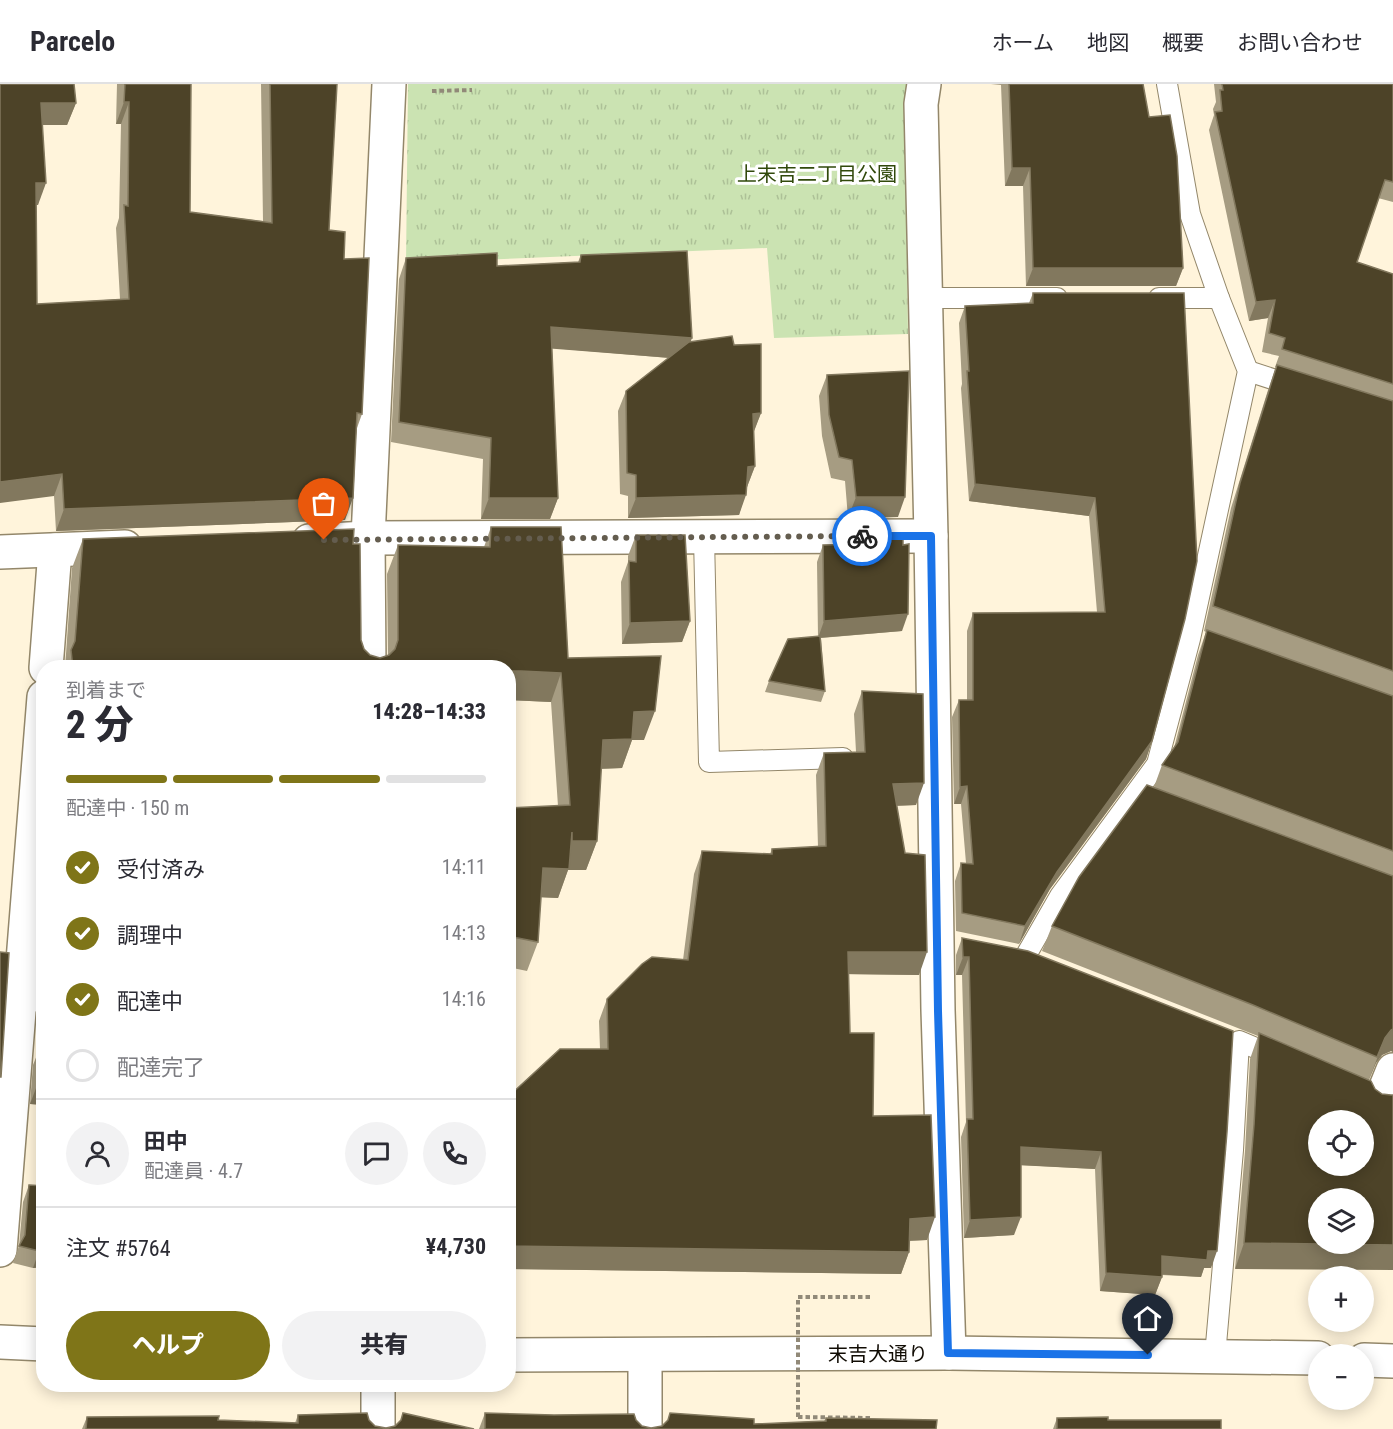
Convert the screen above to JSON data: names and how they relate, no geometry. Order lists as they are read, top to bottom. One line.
{"streets":{"street":["末吉大通り"]},"parks":["上末吉二丁目公園"],"page":{"header":"Parcelo","nav":["ホーム","地図","概要","お問い合わせ"],"heading":["2 分","到着まで","14:28–14:33"],"panel":["田中","配達員 · 4.7","注文 #5764","¥4,730"],"bar":"配達中 · 150 m","list":[["受付済み","14:11"],["調理中","14:13"],["配達中","14:16"],"配達完了"],"map_buttons":["+","−"],"buttons":["ヘルプ","共有"]}}
